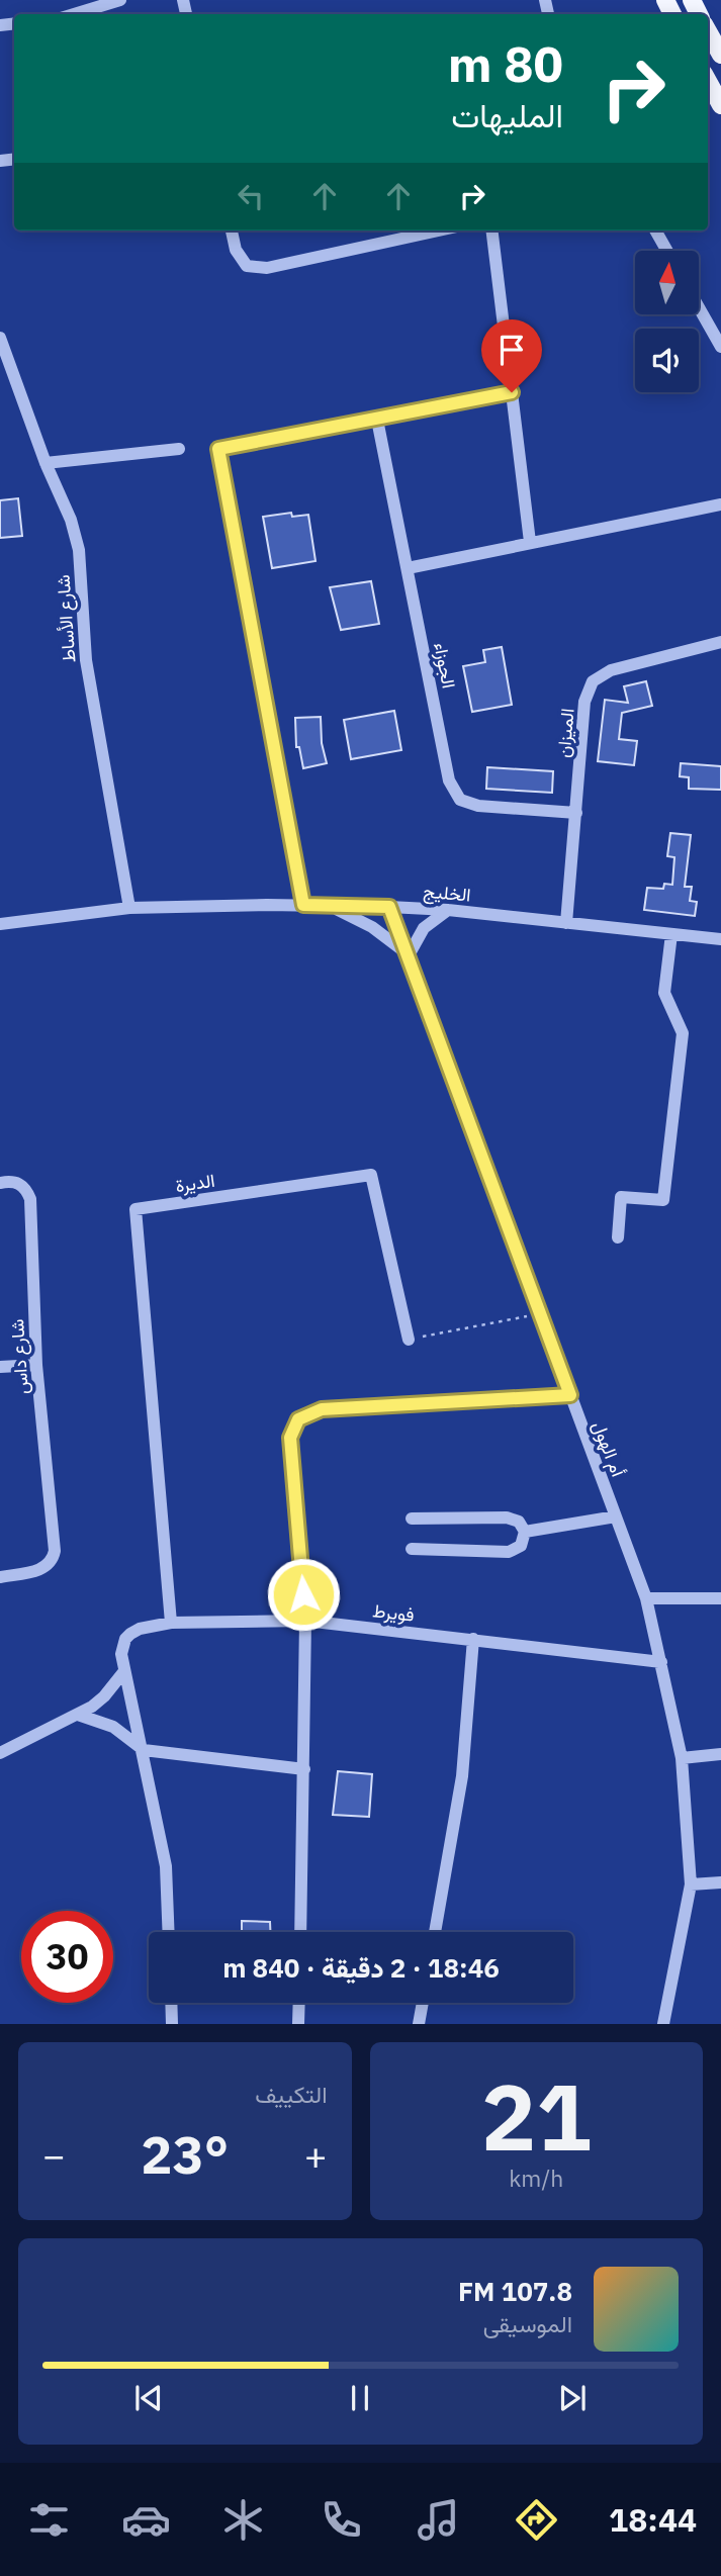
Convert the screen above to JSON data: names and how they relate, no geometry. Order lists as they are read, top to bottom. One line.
{"streets":{"street":["شارع الأساط","الجوزاء","الميزان","الخليج","الديرة","شارع داس","أم الهول","فويرط"]},"crossings":[["شارع الأساط","الخليج"],["الجوزاء","الميزان"],["الميزان","الخليج"],["الخليج","أم الهول"],["الديرة","فويرط"],["أم الهول","فويرط"]],"north":"top","page":{"turn":["80 m","المليهات"],"limit":"30","trip":"18:46 · 2 دقيقة · 840 m","tile":[["21","km/h"],"التكييف"],"heat":["−","23°","+"],"song":["107.8 FM","الموسيقى"],"tabs":"18:44"}}
